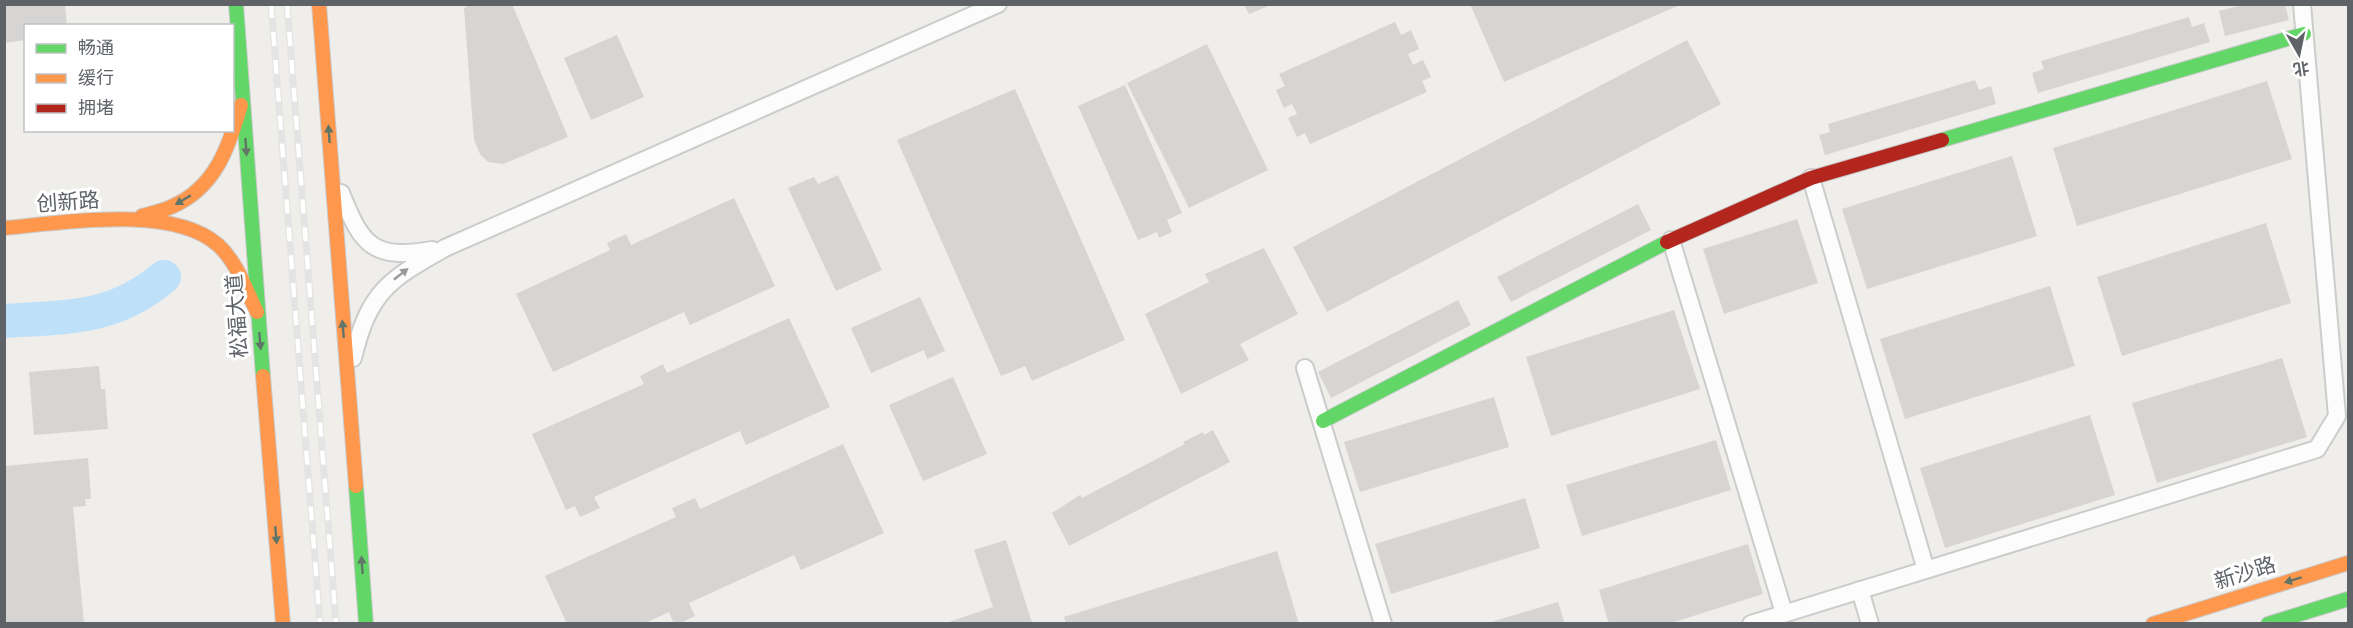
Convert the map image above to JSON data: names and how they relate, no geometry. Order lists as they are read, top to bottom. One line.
{"streets":{"main road":["创新路","松福大道","新沙路"]},"crossings":[["创新路","松福大道"]],"legend":["畅通","缓行","拥堵"],"north":"bottom"}
